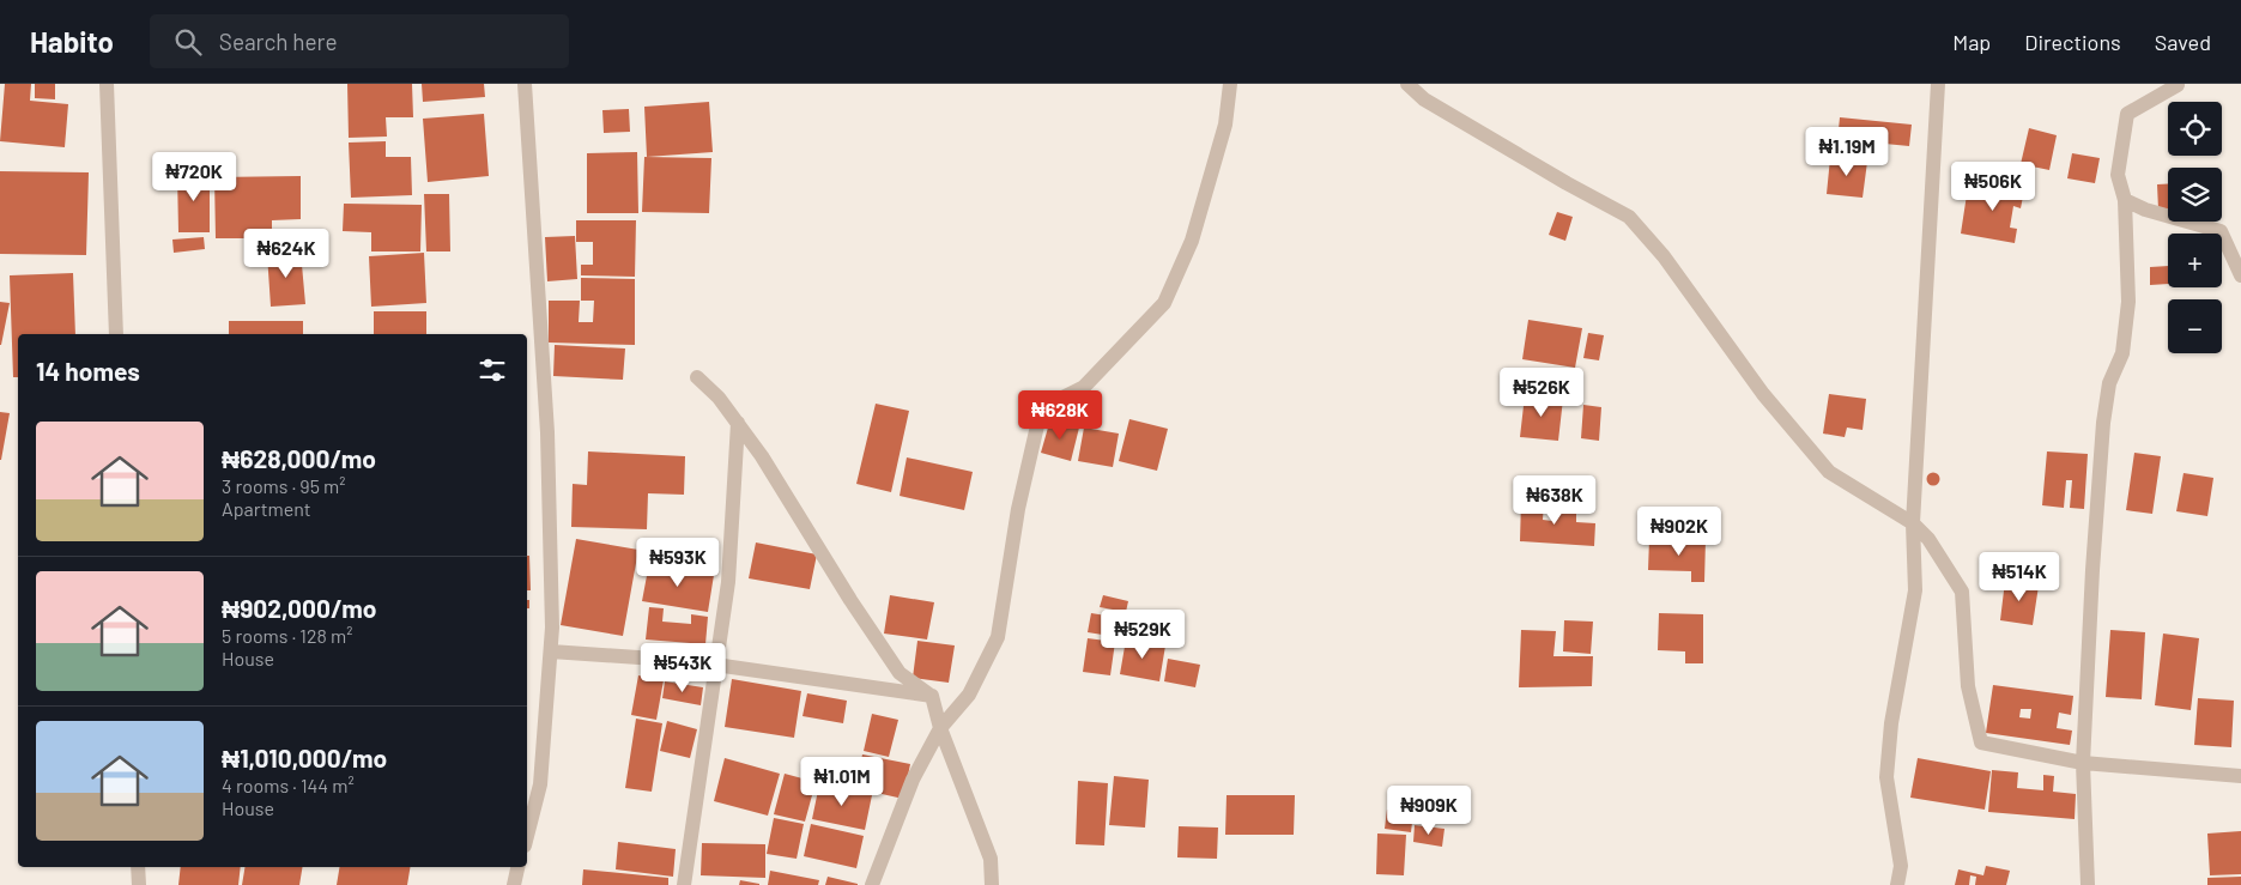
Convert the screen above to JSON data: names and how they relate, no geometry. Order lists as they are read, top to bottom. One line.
{"page":{"header":"Habito","search":"Search here","nav":["Map","Directions","Saved"],"map_buttons":["+","−"],"price":["₦1.19M","₦720K","₦506K","₦624K","₦526K","₦628K","₦638K","₦902K","₦593K","₦514K","₦529K","₦543K","₦1.01M","₦909K"],"heading":"14 homes","list":[{"name":"₦628,000/mo","note":"3 rooms · 95 m² · Apartment"},{"name":"₦902,000/mo","note":"5 rooms · 128 m² · House"},{"name":"₦1,010,000/mo","note":"4 rooms · 144 m² · House"}]}}
